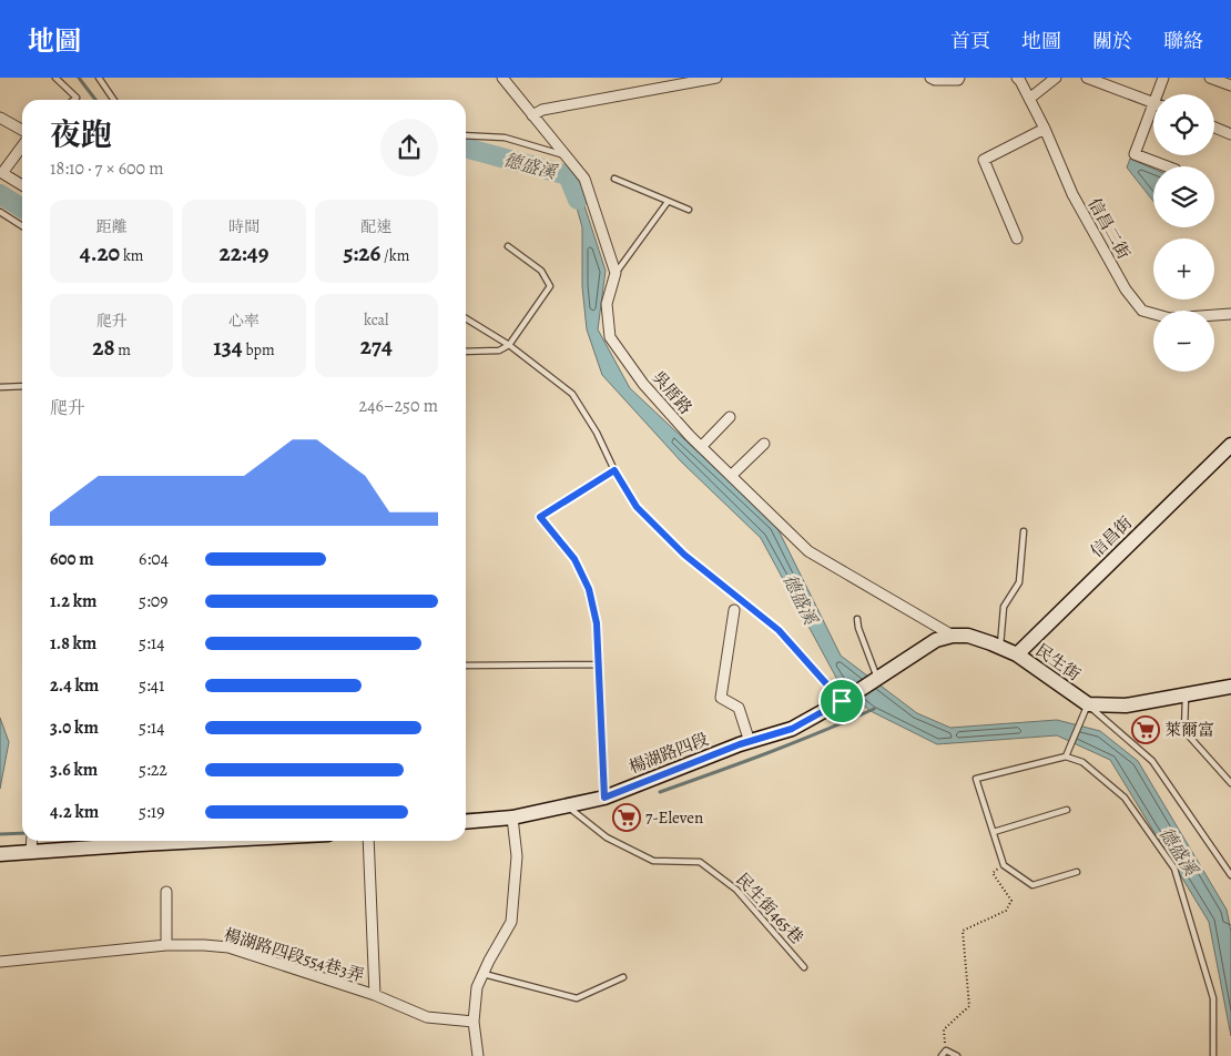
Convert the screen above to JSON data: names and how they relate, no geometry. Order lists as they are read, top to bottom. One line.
{"streets":{"street":["信昌二街","吳厝路","信昌街","民生街","楊湖路四段","楊湖路四段554巷3弄"],"lane":["民生街465巷"]},"crossings":[["吳厝路","民生街"],["信昌街","民生街"],["楊湖路四段","民生街465巷"]],"water":["德盛溪"],"places":{"supermarket":["萊爾富","7-Eleven"]},"page":{"header":"地圖","nav":["首頁","地圖","關於","聯絡"],"map_buttons":["+","−"],"heading":["夜跑","18:10 · 7 × 600 m"],"stats":[["距離","4.20 km"],["時間","22:49"],["配速","5:26 /km"],["爬升","28 m"],["心率","134 bpm"],["kcal","274"]],"chart":["爬升","246–250 m"],"list":[{"name":"600 m","note":"6:04"},{"name":"1.2 km","note":"5:09"},{"name":"1.8 km","note":"5:14"},{"name":"2.4 km","note":"5:41"},{"name":"3.0 km","note":"5:14"},{"name":"3.6 km","note":"5:22"},{"name":"4.2 km","note":"5:19"}]}}
